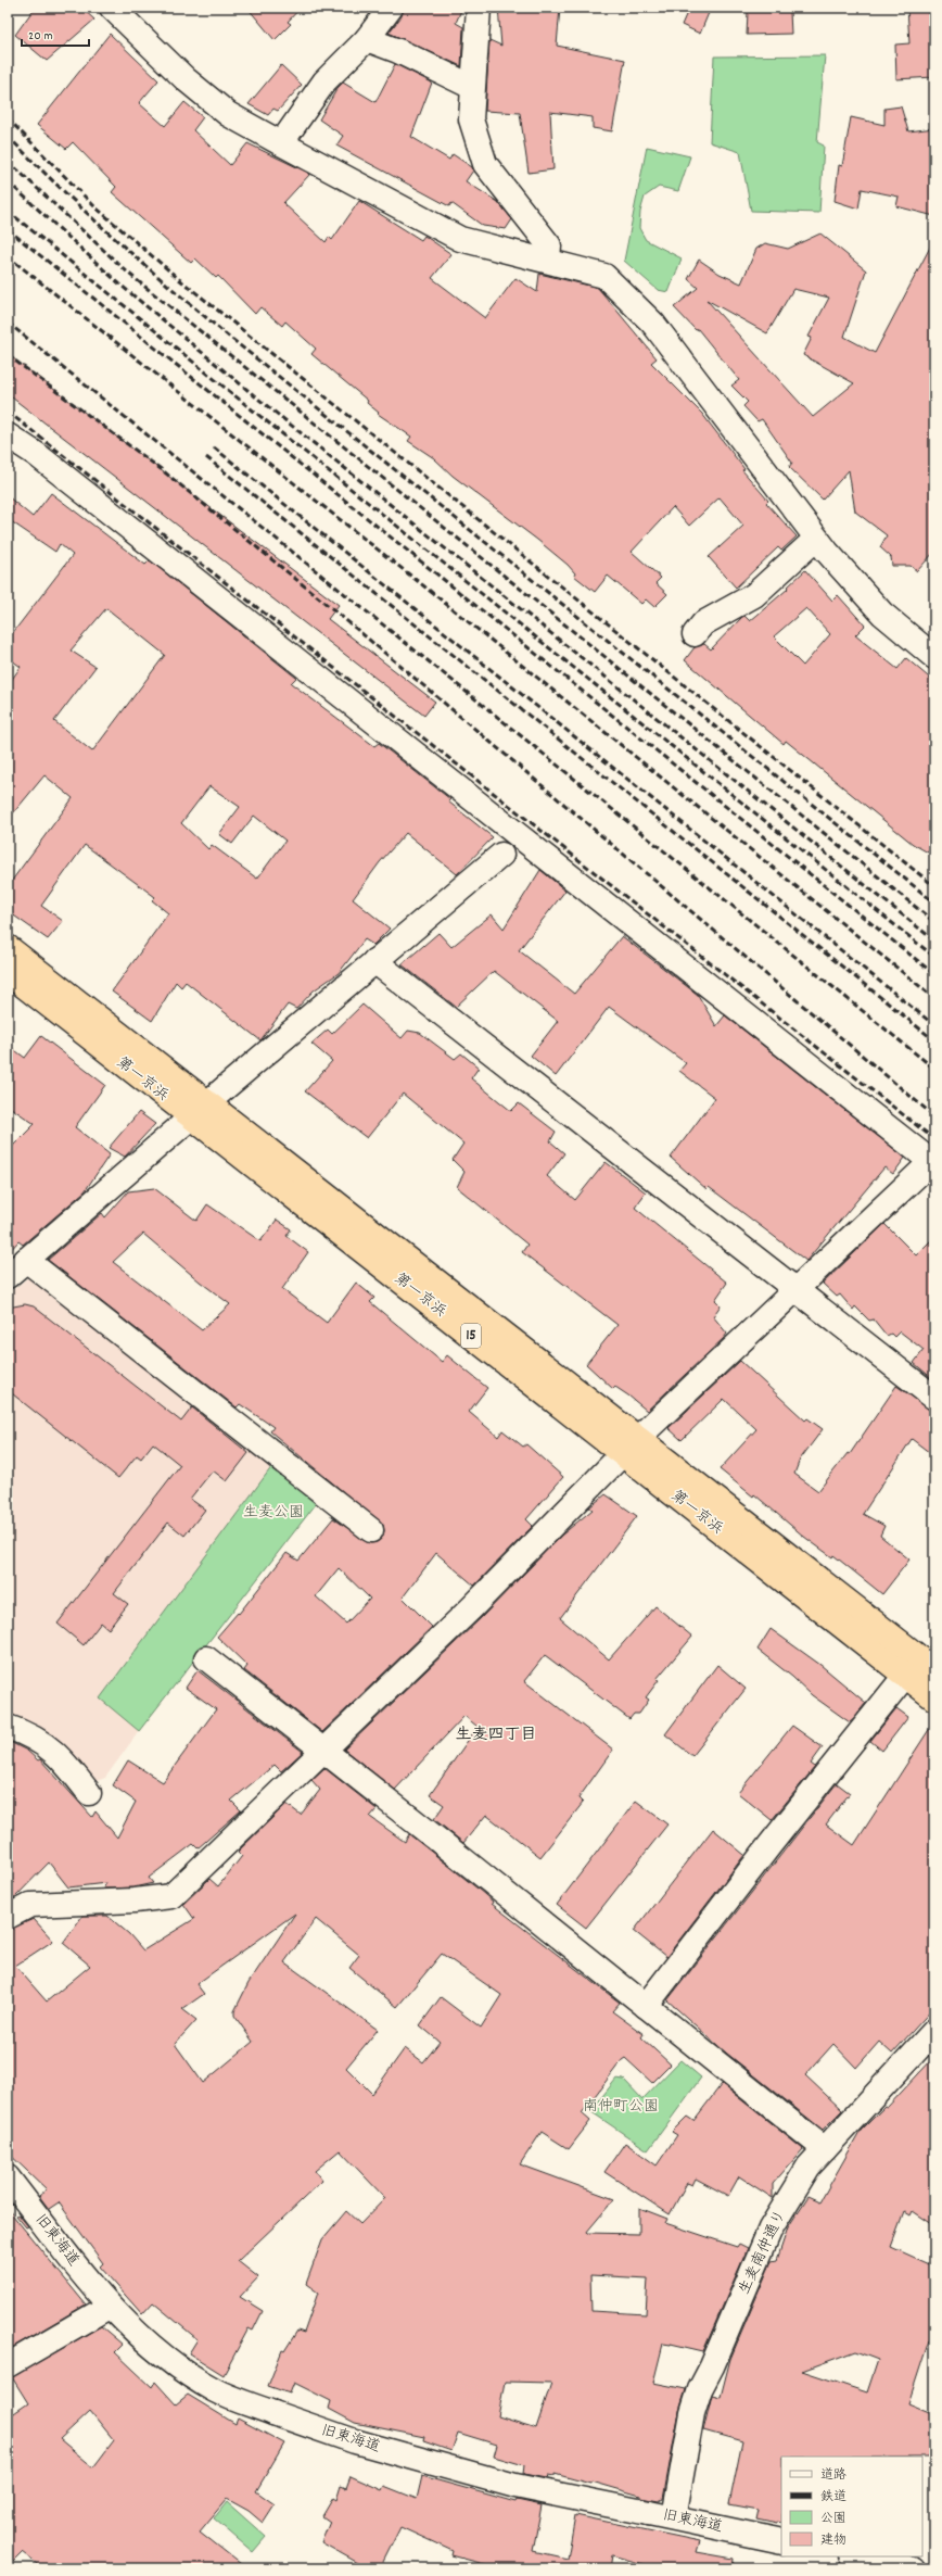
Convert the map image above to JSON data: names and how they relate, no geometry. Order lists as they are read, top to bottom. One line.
{"streets":{"highway":["第一京浜","15"],"street":["旧東海道","生麦南仲通り"]},"crossings":[["旧東海道","生麦南仲通り"]],"districts":["生麦四丁目"],"parks":["生麦公園","南仲町公園"],"legend":["道路","鉄道","公園","建物"],"scale_bar":"20 m"}
